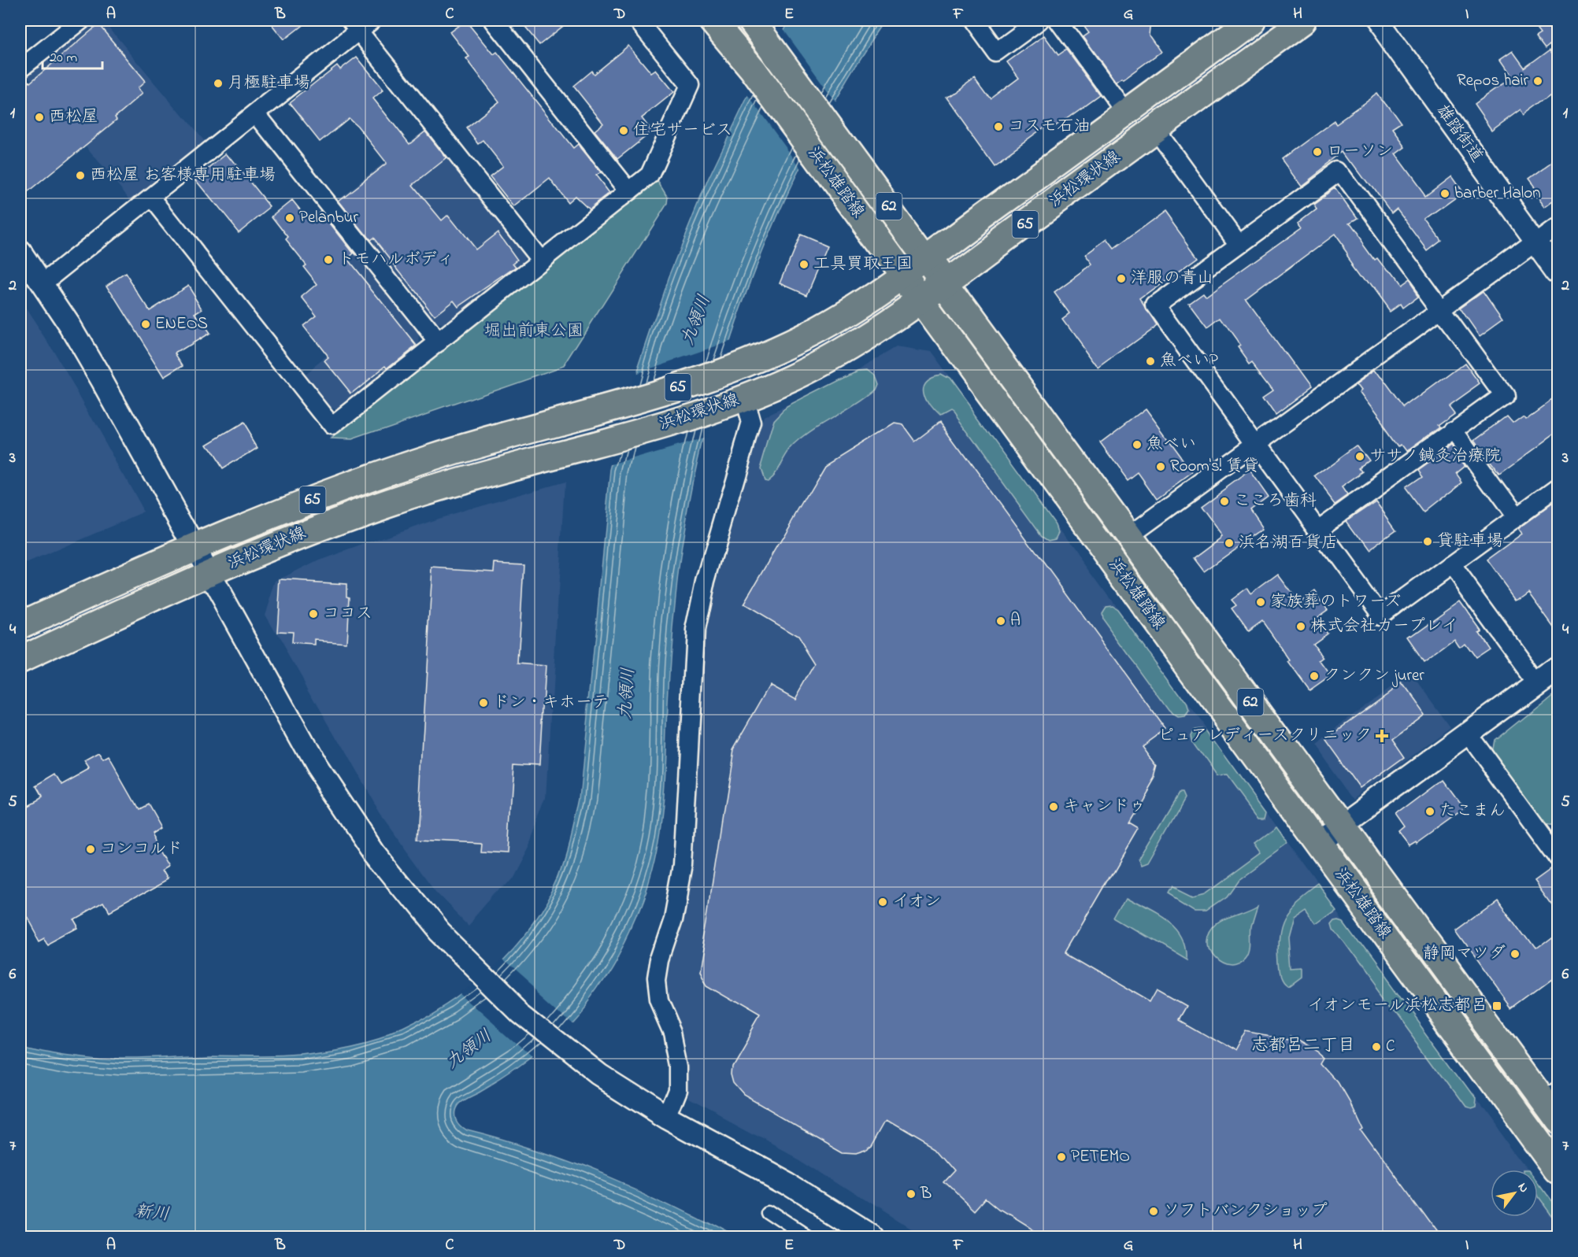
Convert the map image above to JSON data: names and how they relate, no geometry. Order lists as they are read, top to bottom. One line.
{"streets":{"main road":["浜松環状線","浜松雄踏線","62","65"],"street":["雄踏街道"]},"crossings":[["浜松環状線","浜松雄踏線"]],"districts":["志都呂二丁目"],"water":["九領川","新川"],"parks":["堀出前東公園"],"places":{"other":["Repos hair","月極駐車場","西松屋","コスモ石油","住宅サービス","ローソン","西松屋 お客様専用駐車場","barber Halon","Pelanbur","トモハルボディ","工具買取王国","洋服の青山","ENEOS","魚べいP","魚べい","ササノ鍼灸治療院","Room's! 賃貸","こころ歯科","貸駐車場","浜名湖百貨店","家族葬のトワーズ","ココス","A","株式会社カープレイ","クンクン jurer","ドン・キホーテ","キャンドゥ","たこまん","コンコルド","イオン","静岡マツダ","C","PETEMO","B","ソフトバンクショップ"],"health":["ピュアレディースクリニック"],"transit":["イオンモール浜松志都呂"]},"scale_bar":"20 m","north":"top right","grid":{"columns":["A","B","C","D","E","F","G","H","I"],"rows":["1","2","3","4","5","6","7"]}}
